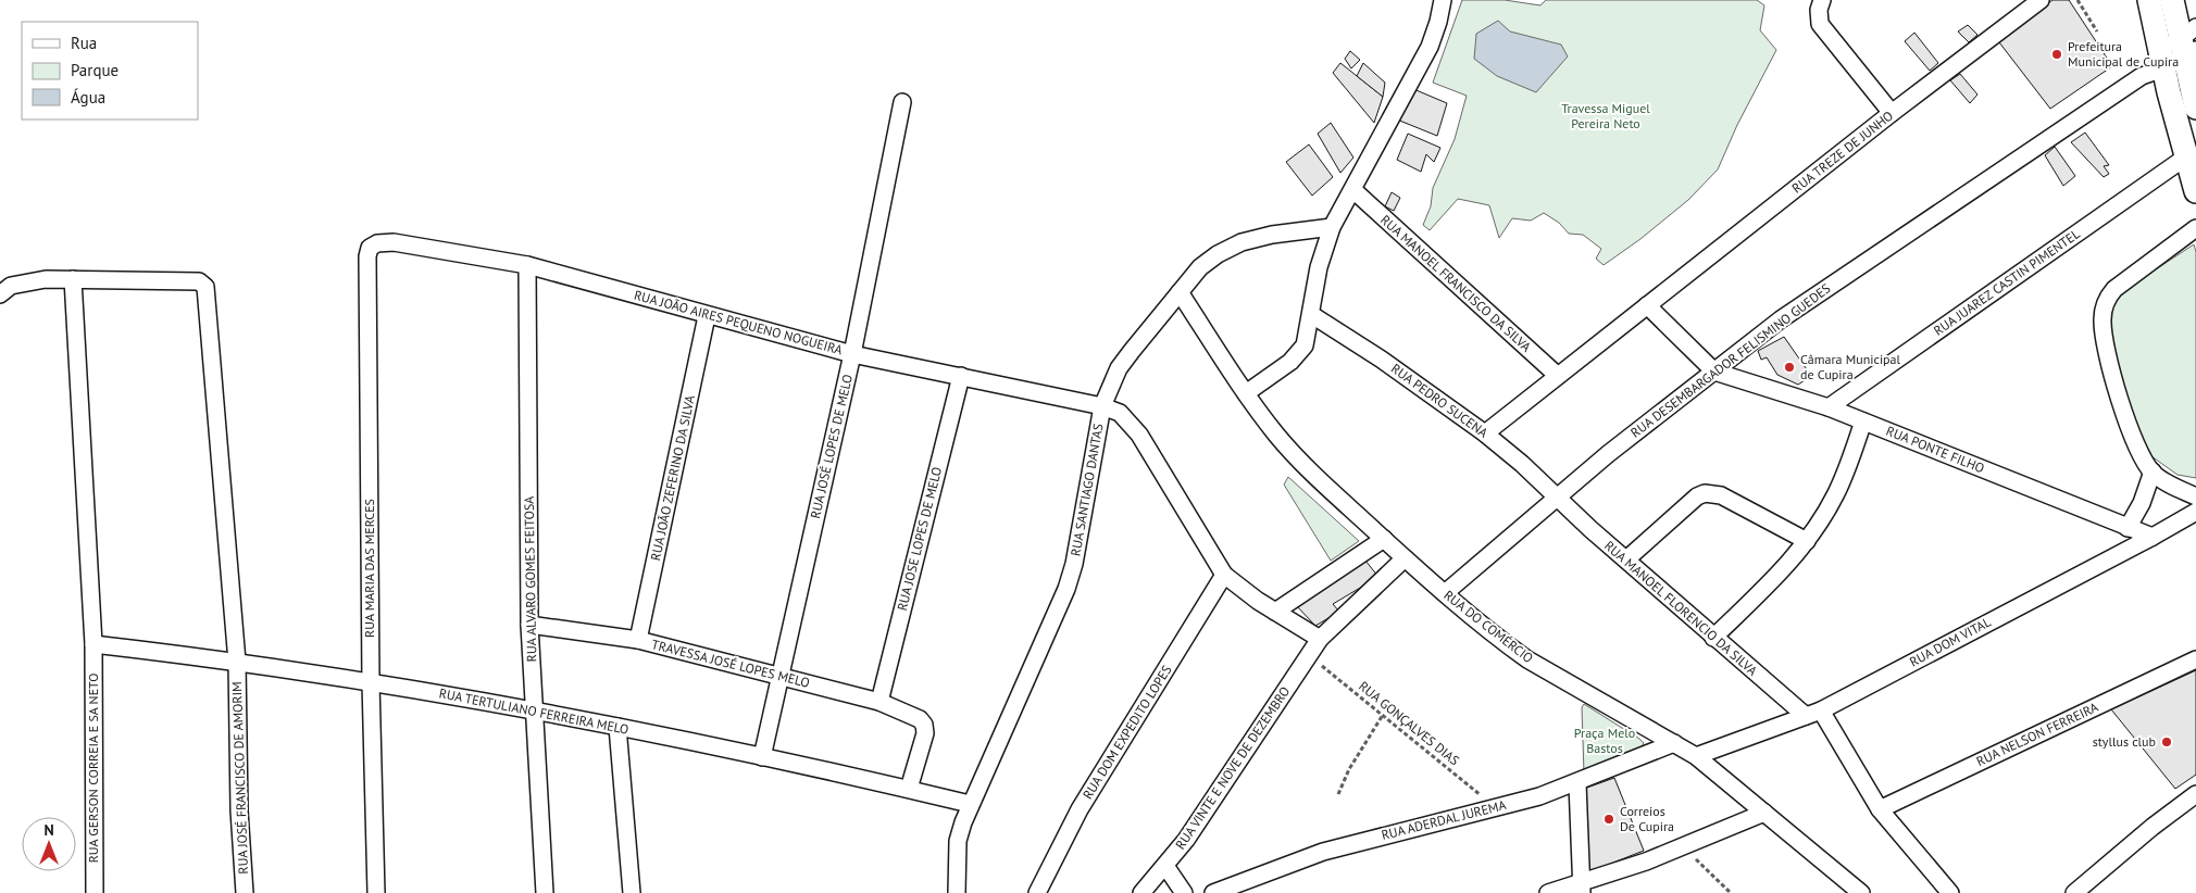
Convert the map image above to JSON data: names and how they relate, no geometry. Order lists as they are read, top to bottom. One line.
{"streets":{"street":["RUA TREZE DE JUNHO","RUA JUAREZ CASTIN PIMENTEL","RUA MANOEL FRANCISCO DA SILVA","RUA JOÃO AIRES PEQUENO NOGUEIRA","RUA DESEMBARGADOR FELISMINO GUEDES","RUA PEDRO SUCENA","RUA JOSÉ LOPES DE MELO","RUA PONTE FILHO","RUA JOÃO ZEFERINO DA SILVA","RUA SANTIAGO DANTAS","RUA JOSE LOPES DE MELO","RUA MARIA DAS MERCES","RUA ALVARO GOMES FEITOSA","RUA MANOEL FLORENCIO DA SILVA","RUA DO COMÉRCIO","RUA DOM VITAL","TRAVESSA JOSÉ LOPES MELO","RUA TERTULIANO FERREIRA MELO","RUA DOM EXPEDITO LOPES","RUA NELSON FERREIRA","RUA GERSON CORREIA E SA NETO","RUA VINTE E NOVE DE DEZEMBRO","RUA JOSÉ FRANCISCO DE AMORIM","RUA ADERDAL JUREMA"],"path":["RUA GONÇALVES DIAS"]},"crossings":[["RUA TREZE DE JUNHO","RUA MANOEL FRANCISCO DA SILVA"],["RUA TREZE DE JUNHO","RUA PEDRO SUCENA"],["RUA JUAREZ CASTIN PIMENTEL","RUA PONTE FILHO"],["RUA JOÃO AIRES PEQUENO NOGUEIRA","RUA JOSÉ LOPES DE MELO"],["RUA JOÃO AIRES PEQUENO NOGUEIRA","RUA JOÃO ZEFERINO DA SILVA"],["RUA JOÃO AIRES PEQUENO NOGUEIRA","RUA SANTIAGO DANTAS"],["RUA JOÃO AIRES PEQUENO NOGUEIRA","RUA JOSE LOPES DE MELO"],["RUA JOÃO AIRES PEQUENO NOGUEIRA","RUA MARIA DAS MERCES"],["RUA JOÃO AIRES PEQUENO NOGUEIRA","RUA ALVARO GOMES FEITOSA"],["RUA JOÃO AIRES PEQUENO NOGUEIRA","RUA DOM EXPEDITO LOPES"],["RUA JOÃO AIRES PEQUENO NOGUEIRA","RUA VINTE E NOVE DE DEZEMBRO"],["RUA DESEMBARGADOR FELISMINO GUEDES","RUA PEDRO SUCENA"],["RUA DESEMBARGADOR FELISMINO GUEDES","RUA PONTE FILHO"],["RUA DESEMBARGADOR FELISMINO GUEDES","RUA MANOEL FLORENCIO DA SILVA"],["RUA DESEMBARGADOR FELISMINO GUEDES","RUA DO COMÉRCIO"],["RUA PEDRO SUCENA","RUA MANOEL FLORENCIO DA SILVA"],["RUA JOSÉ LOPES DE MELO","TRAVESSA JOSÉ LOPES MELO"],["RUA JOSÉ LOPES DE MELO","RUA TERTULIANO FERREIRA MELO"],["RUA PONTE FILHO","RUA DOM VITAL"],["RUA JOÃO ZEFERINO DA SILVA","TRAVESSA JOSÉ LOPES MELO"],["RUA SANTIAGO DANTAS","RUA DO COMÉRCIO"],["RUA SANTIAGO DANTAS","RUA TERTULIANO FERREIRA MELO"],["RUA JOSE LOPES DE MELO","TRAVESSA JOSÉ LOPES MELO"],["RUA MARIA DAS MERCES","RUA TERTULIANO FERREIRA MELO"],["RUA ALVARO GOMES FEITOSA","TRAVESSA JOSÉ LOPES MELO"],["RUA ALVARO GOMES FEITOSA","RUA TERTULIANO FERREIRA MELO"],["RUA MANOEL FLORENCIO DA SILVA","RUA DOM VITAL"],["RUA MANOEL FLORENCIO DA SILVA","RUA NELSON FERREIRA"],["RUA DO COMÉRCIO","RUA DOM VITAL"],["RUA DO COMÉRCIO","RUA VINTE E NOVE DE DEZEMBRO"],["RUA DO COMÉRCIO","RUA ADERDAL JUREMA"],["TRAVESSA JOSÉ LOPES MELO","RUA TERTULIANO FERREIRA MELO"],["RUA TERTULIANO FERREIRA MELO","RUA GERSON CORREIA E SA NETO"],["RUA TERTULIANO FERREIRA MELO","RUA JOSÉ FRANCISCO DE AMORIM"],["RUA GONÇALVES DIAS","RUA VINTE E NOVE DE DEZEMBRO"],["RUA GONÇALVES DIAS","RUA ADERDAL JUREMA"],["RUA GERSON CORREIA E SA NETO","RUA JOSÉ FRANCISCO DE AMORIM"]],"parks":["Travessa Miguel Pereira Neto","Praça Melo Bastos"],"places":["Prefeitura Municipal de Cupira","Câmara Municipal de Cupira","styllus club","Correios De Cupira"],"legend":["Rua","Parque","Água"],"north":"top"}
